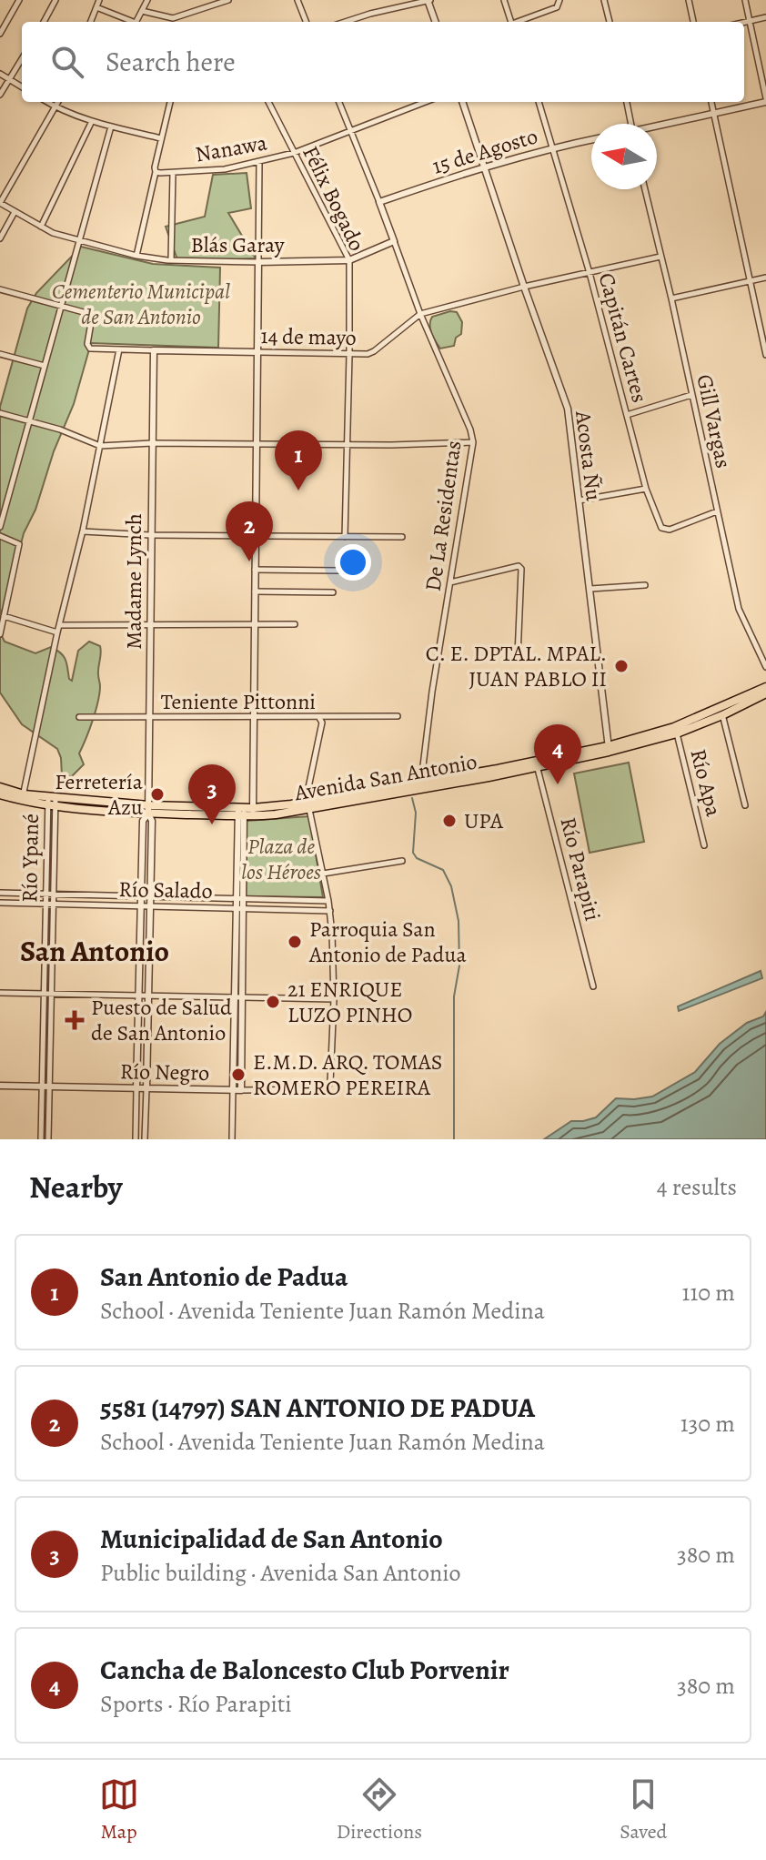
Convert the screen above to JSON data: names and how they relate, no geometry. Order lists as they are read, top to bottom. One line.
{"streets":{"main road":["Avenida San Antonio"],"street":["Nanawa","15 de Agosto","Félix Bogado","Blás Garay","14 de mayo","Capitán Cartes","Gill Vargas","Acosta Ñu","De La Residentas","Madame Lynch","Teniente Pittonni","Río Apa","Río Ypané","Río Parapiti","Río Salado","Río Negro"]},"crossings":[["Nanawa","Félix Bogado"],["Nanawa","De La Residentas"],["15 de Agosto","Capitán Cartes"],["15 de Agosto","Acosta Ñu"],["15 de Agosto","De La Residentas"],["Félix Bogado","Blás Garay"],["Félix Bogado","14 de mayo"],["Blás Garay","De La Residentas"],["14 de mayo","Capitán Cartes"],["14 de mayo","Gill Vargas"],["14 de mayo","Acosta Ñu"],["14 de mayo","De La Residentas"],["14 de mayo","Madame Lynch"],["Capitán Cartes","Gill Vargas"],["Acosta Ñu","Avenida San Antonio"],["De La Residentas","Avenida San Antonio"],["Madame Lynch","Teniente Pittonni"],["Madame Lynch","Avenida San Antonio"],["Avenida San Antonio","Río Apa"],["Avenida San Antonio","Río Ypané"],["Avenida San Antonio","Río Parapiti"],["Río Ypané","Río Salado"],["Río Ypané","Río Negro"]],"districts":["San Antonio"],"parks":["Cementerio Municipal de San Antonio","Plaza de los Héroes"],"places":{"other":["C. E. DPTAL. MPAL. JUAN PABLO II","Ferretería Azu","UPA","Parroquia San Antonio de Padua","21 ENRIQUE LUZO PINHO","E.M.D. ARQ. TOMAS ROMERO PEREIRA"],"health":["Puesto de Salud de San Antonio"]},"north":"left","page":{"search":"Search here","pins":["1","2","4","3"],"heading":["Nearby","4 results"],"list":[{"mark":"1","name":"San Antonio de Padua","note":"School · Avenida Teniente Juan Ramón Medina","value":"110 m"},{"mark":"2","name":"5581 (14797) SAN ANTONIO DE PADUA","note":"School · Avenida Teniente Juan Ramón Medina","value":"130 m"},{"mark":"3","name":"Municipalidad de San Antonio","note":"Public building · Avenida San Antonio","value":"380 m"},{"mark":"4","name":"Cancha de Baloncesto Club Porvenir","note":"Sports · Río Parapiti","value":"380 m"}],"nav":["Map","Directions","Saved"]}}
